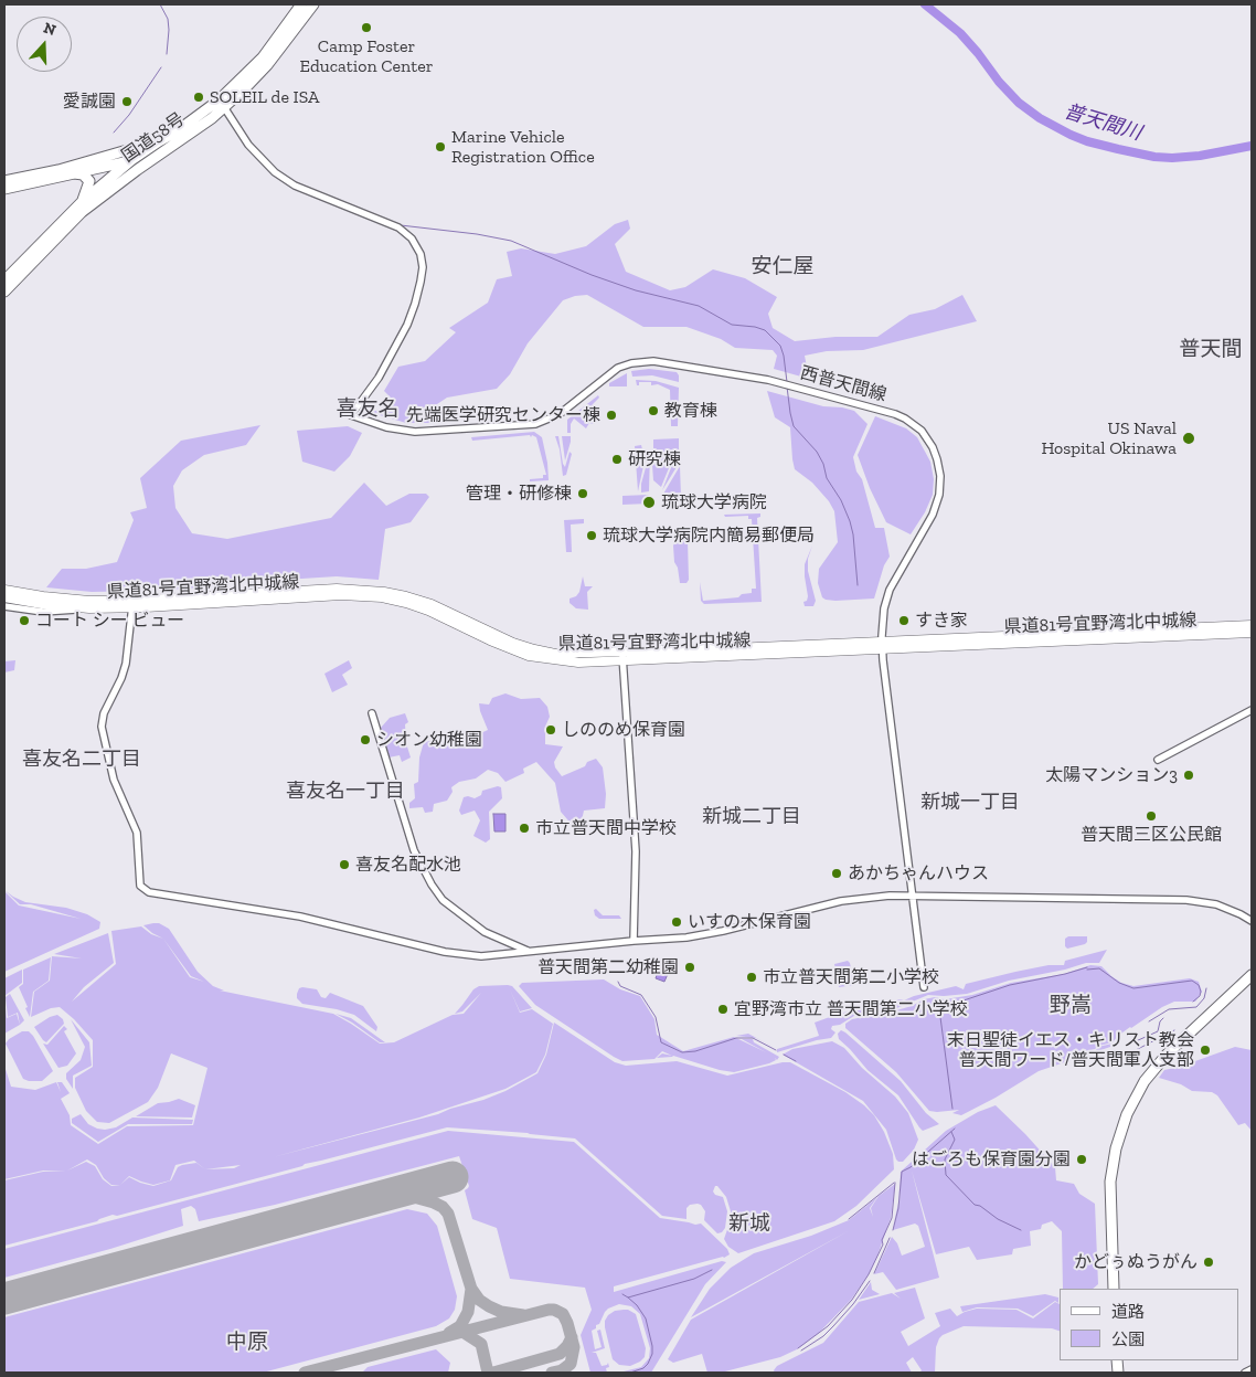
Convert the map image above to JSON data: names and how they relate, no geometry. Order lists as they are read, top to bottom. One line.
{"streets":{"highway":["国道58号"],"main road":["県道81号宜野湾北中城線"],"street":["西普天間線"]},"crossings":[["国道58号","西普天間線"],["西普天間線","県道81号宜野湾北中城線"]],"districts":["安仁屋","普天間","喜友名","喜友名二丁目","喜友名一丁目","新城一丁目","新城二丁目","野嵩","新城","中原"],"water":["普天間川"],"places":["Camp Foster Education Center","SOLEIL de ISA","愛誠園","Marine Vehicle Registration Office","教育棟","先端医学研究センター棟","US Naval Hospital Okinawa","研究棟","管理・研修棟","琉球大学病院","琉球大学病院内簡易郵便局","コート シー ビュー","すき家","しののめ保育園","シオン幼稚園","太陽マンション3","普天間三区公民館","市立普天間中学校","喜友名配水池","あかちゃんハウス","いすの木保育園","普天間第二幼稚園","市立普天間第二小学校","宜野湾市立 普天間第二小学校","末日聖徒イエス・キリスト教会 普天間ワード/普天間軍人支部","はごろも保育園分園","かどぅぬうがん"],"legend":["道路","公園"],"north":"top"}
